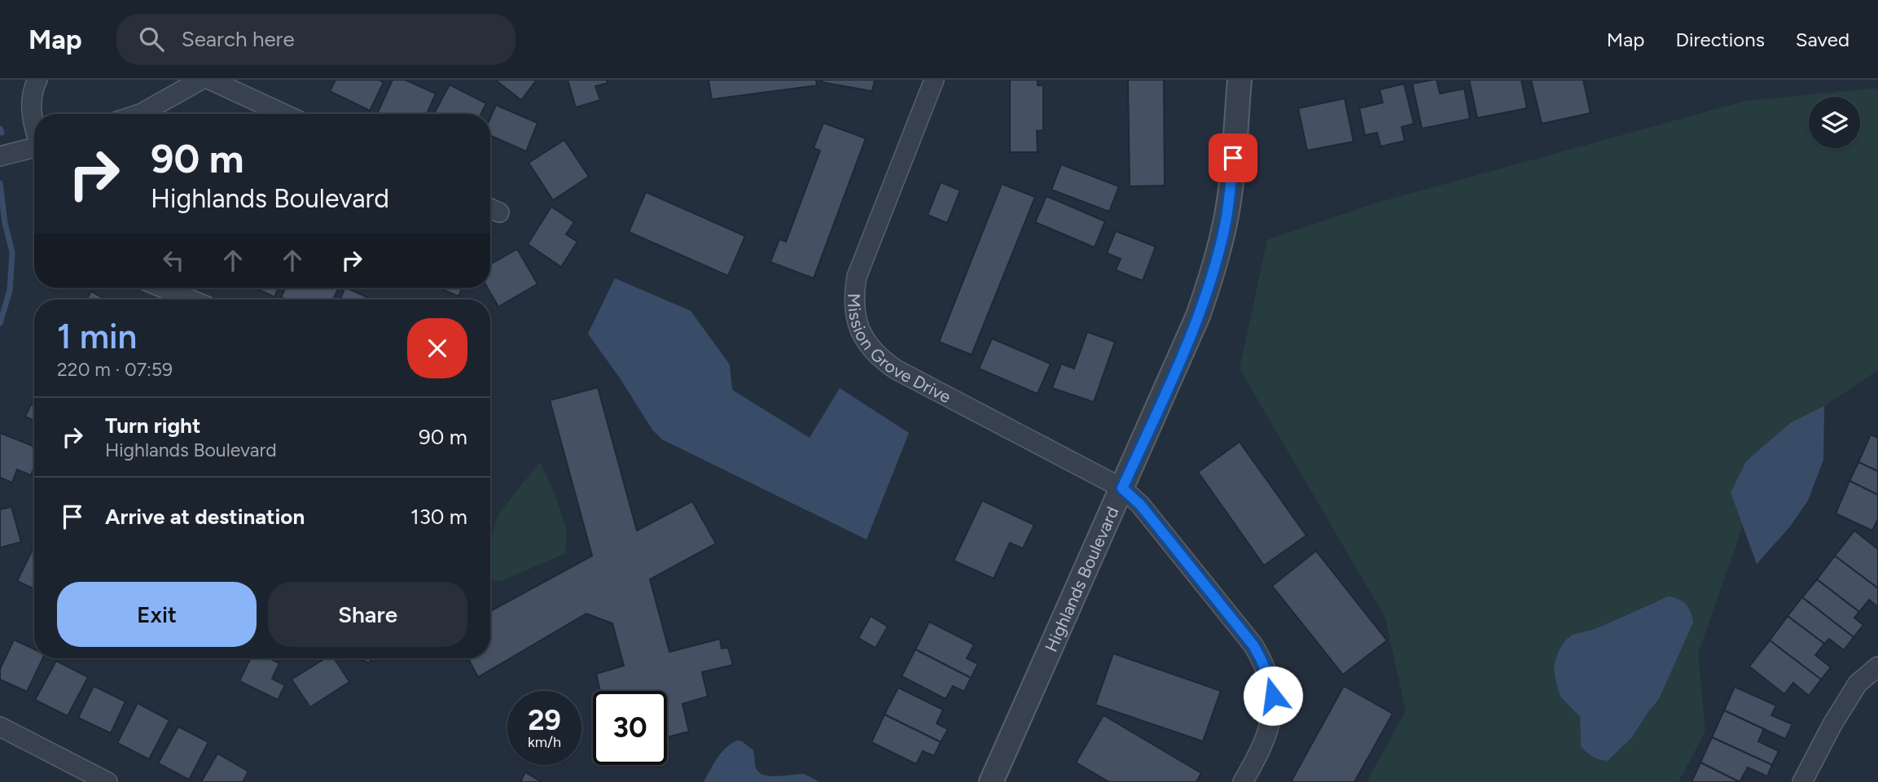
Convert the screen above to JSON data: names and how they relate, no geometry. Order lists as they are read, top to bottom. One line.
{"streets":{"street":["Mission Grove Drive","Highlands Boulevard"]},"crossings":[["Mission Grove Drive","Highlands Boulevard"]],"page":{"header":"Map","search":"Search here","nav":["Map","Directions","Saved"],"turn":["90 m","Highlands Boulevard"],"heading":["1 min","220 m · 07:59"],"list":[{"name":"Turn right","note":"Highlands Boulevard","value":"90 m"},{"name":"Arrive at destination","value":"130 m"}],"buttons":["Exit","Share"],"speed":"29 km/h","limit":"30"}}
